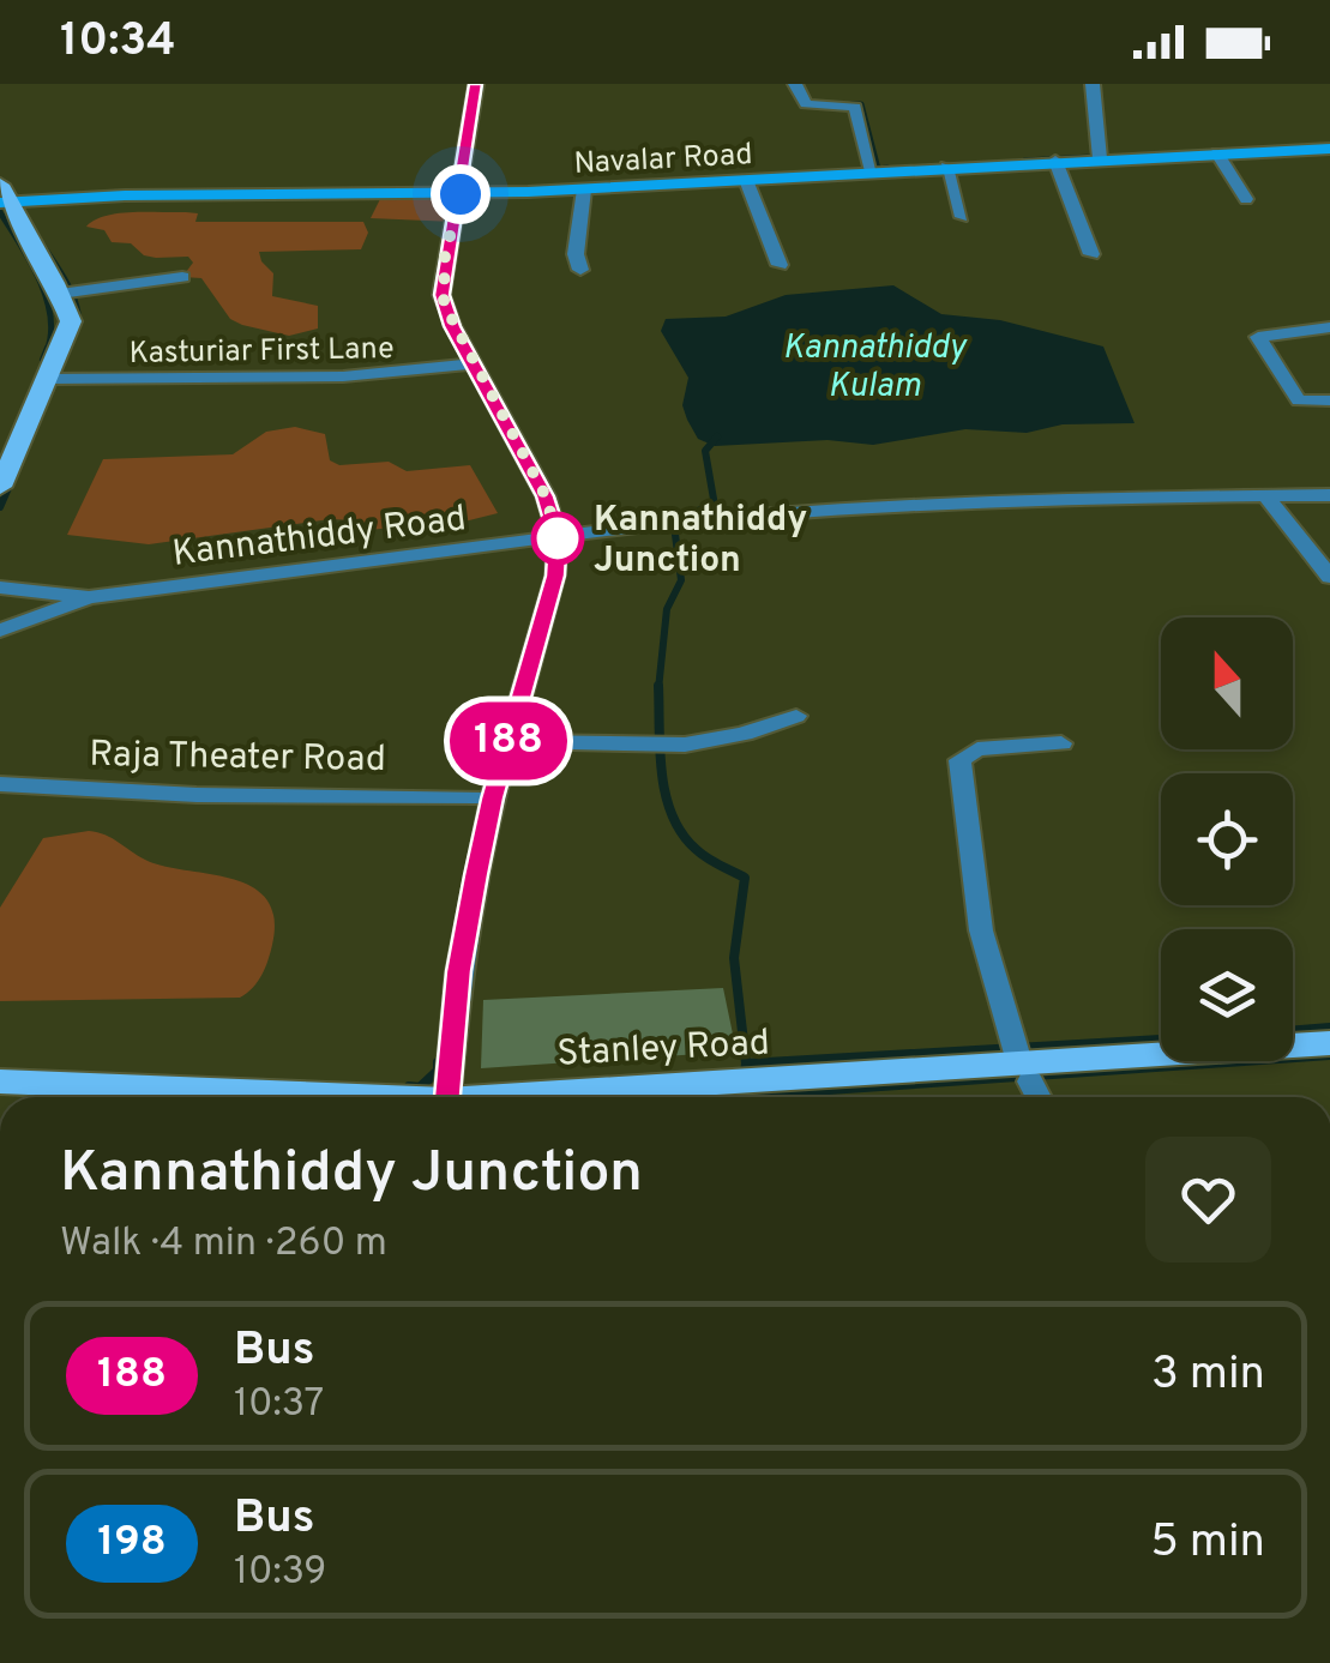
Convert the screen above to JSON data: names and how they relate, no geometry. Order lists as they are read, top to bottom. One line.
{"streets":{"main road":["Stanley Road"],"street":["Navalar Road","Kasturiar First Lane","Kannathiddy Road","Raja Theater Road"]},"water":["Kannathiddy Kulam"],"places":["Kannathiddy Junction"],"lines":["bus line 188"],"north":"top","page":{"status":"10:34","on_map":"188","heading":["Kannathiddy Junction","Walk · 4 min · 260 m"],"list":[{"mark":"188","name":"Bus","note":"10:37","value":"3 min"},{"mark":"198","name":"Bus","note":"10:39","value":"5 min"}]}}
